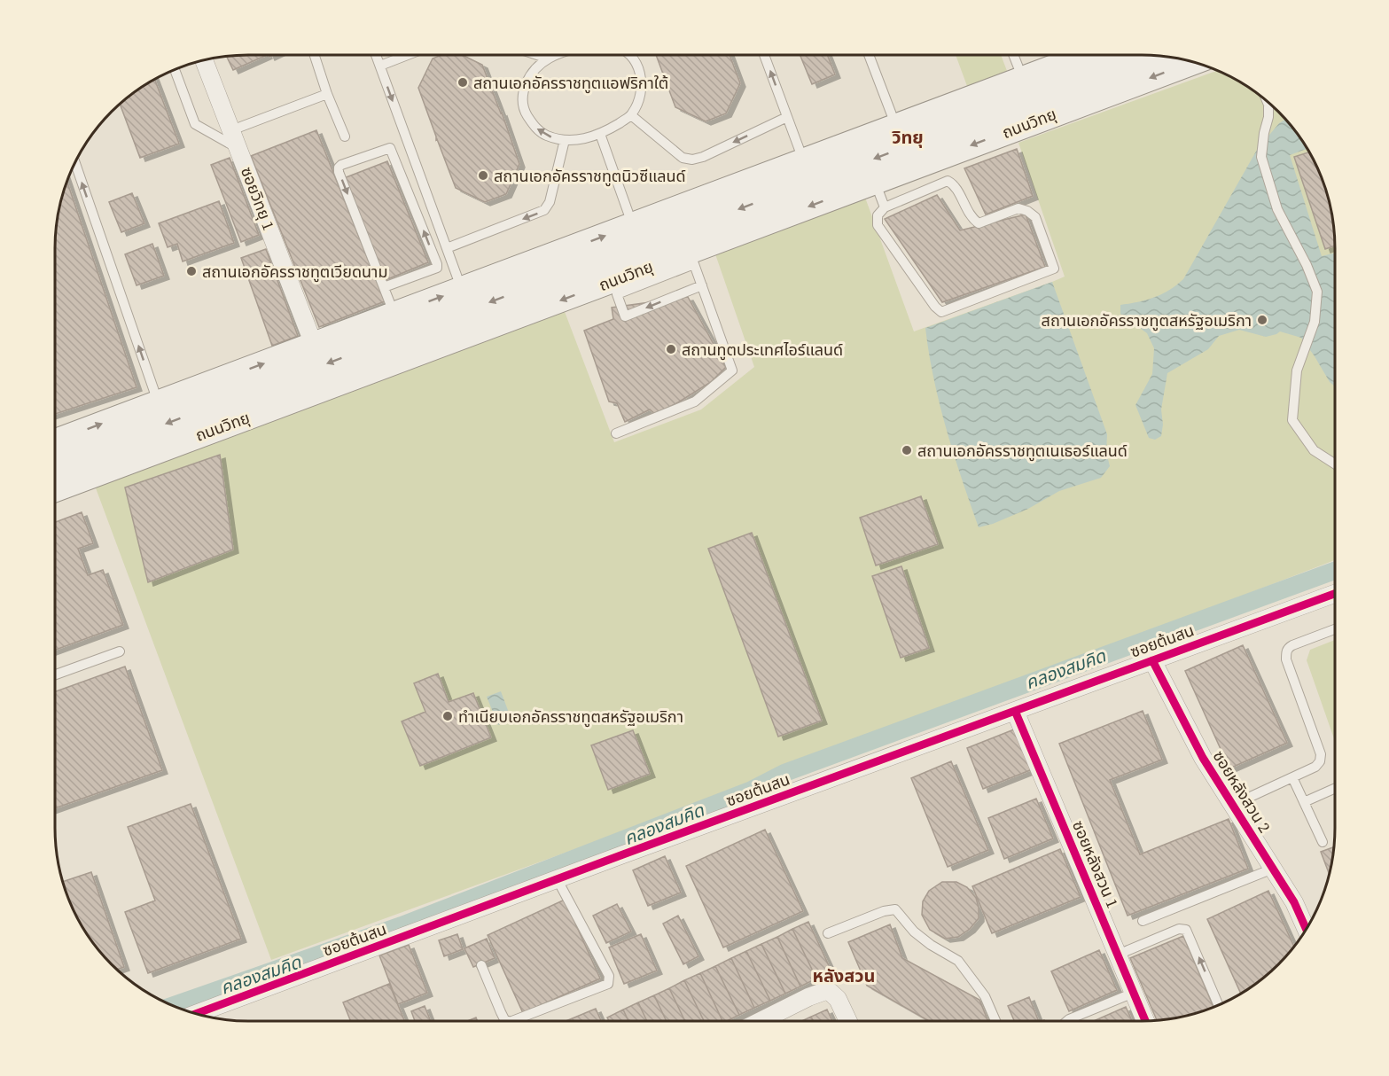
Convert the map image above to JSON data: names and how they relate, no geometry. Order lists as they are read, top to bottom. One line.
{"streets":{"main road":["ถนนวิทยุ"],"street":["ซอยวิทยุ 1","ซอยต้นสน","ซอยหลังสวน 2","ซอยหลังสวน 1"]},"crossings":[["ถนนวิทยุ","ซอยวิทยุ 1"],["ซอยต้นสน","ซอยหลังสวน 2"],["ซอยต้นสน","ซอยหลังสวน 1"]],"districts":["วิทยุ","หลังสวน"],"water":["คลองสมคิด"],"places":["สถานเอกอัครราชทูตแอฟริกาใต้","สถานเอกอัครราชทูตนิวซีแลนด์","สถานเอกอัครราชทูตเวียดนาม","สถานเอกอัครราชทูตสหรัฐอเมริกา","สถานทูตประเทศไอร์แลนด์","สถานเอกอัครราชทูตเนเธอร์แลนด์","ทำเนียบเอกอัครราชทูตสหรัฐอเมริกา"]}
